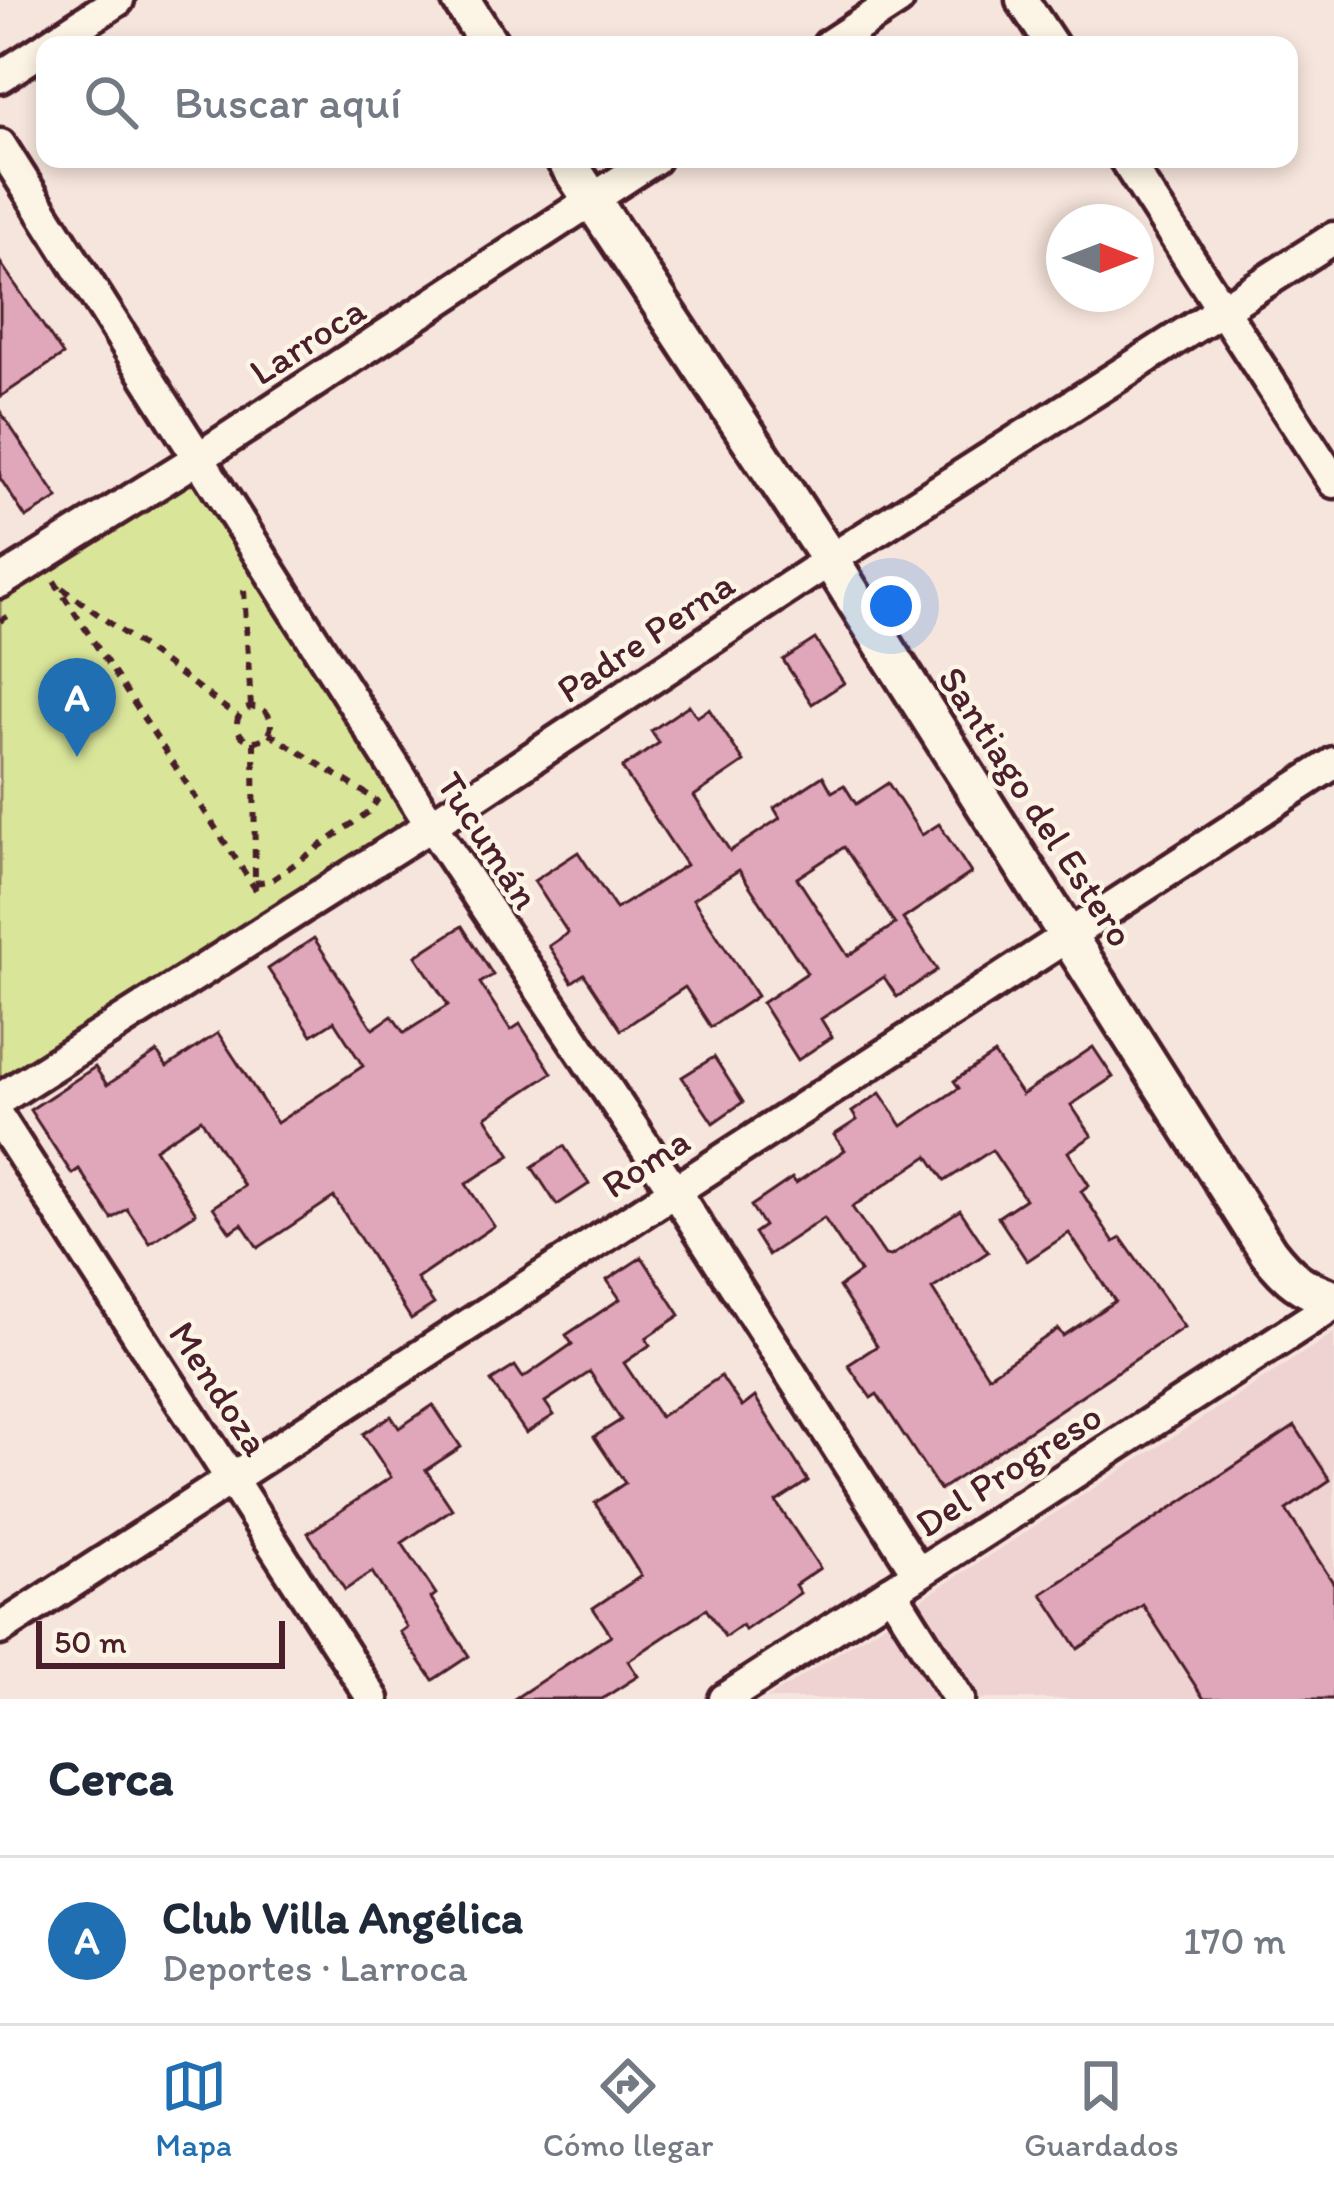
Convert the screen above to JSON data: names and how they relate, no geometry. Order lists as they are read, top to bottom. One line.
{"streets":{"street":["Larroca","Padre Perna","Santiago del Estero","Tucumán","Roma","Mendoza","Del Progreso"]},"crossings":[["Larroca","Santiago del Estero"],["Larroca","Tucumán"],["Padre Perna","Santiago del Estero"],["Padre Perna","Tucumán"],["Santiago del Estero","Roma"],["Santiago del Estero","Del Progreso"],["Tucumán","Roma"],["Tucumán","Del Progreso"],["Roma","Mendoza"]],"scale_bar":"50 m","north":"right","page":{"search":"Buscar aquí","pins":"A","scale":"50 m","heading":"Cerca","list":[{"mark":"A","name":"Club Villa Angélica","note":"Deportes · Larroca","value":"170 m"}],"nav":["Mapa","Cómo llegar","Guardados"]}}
